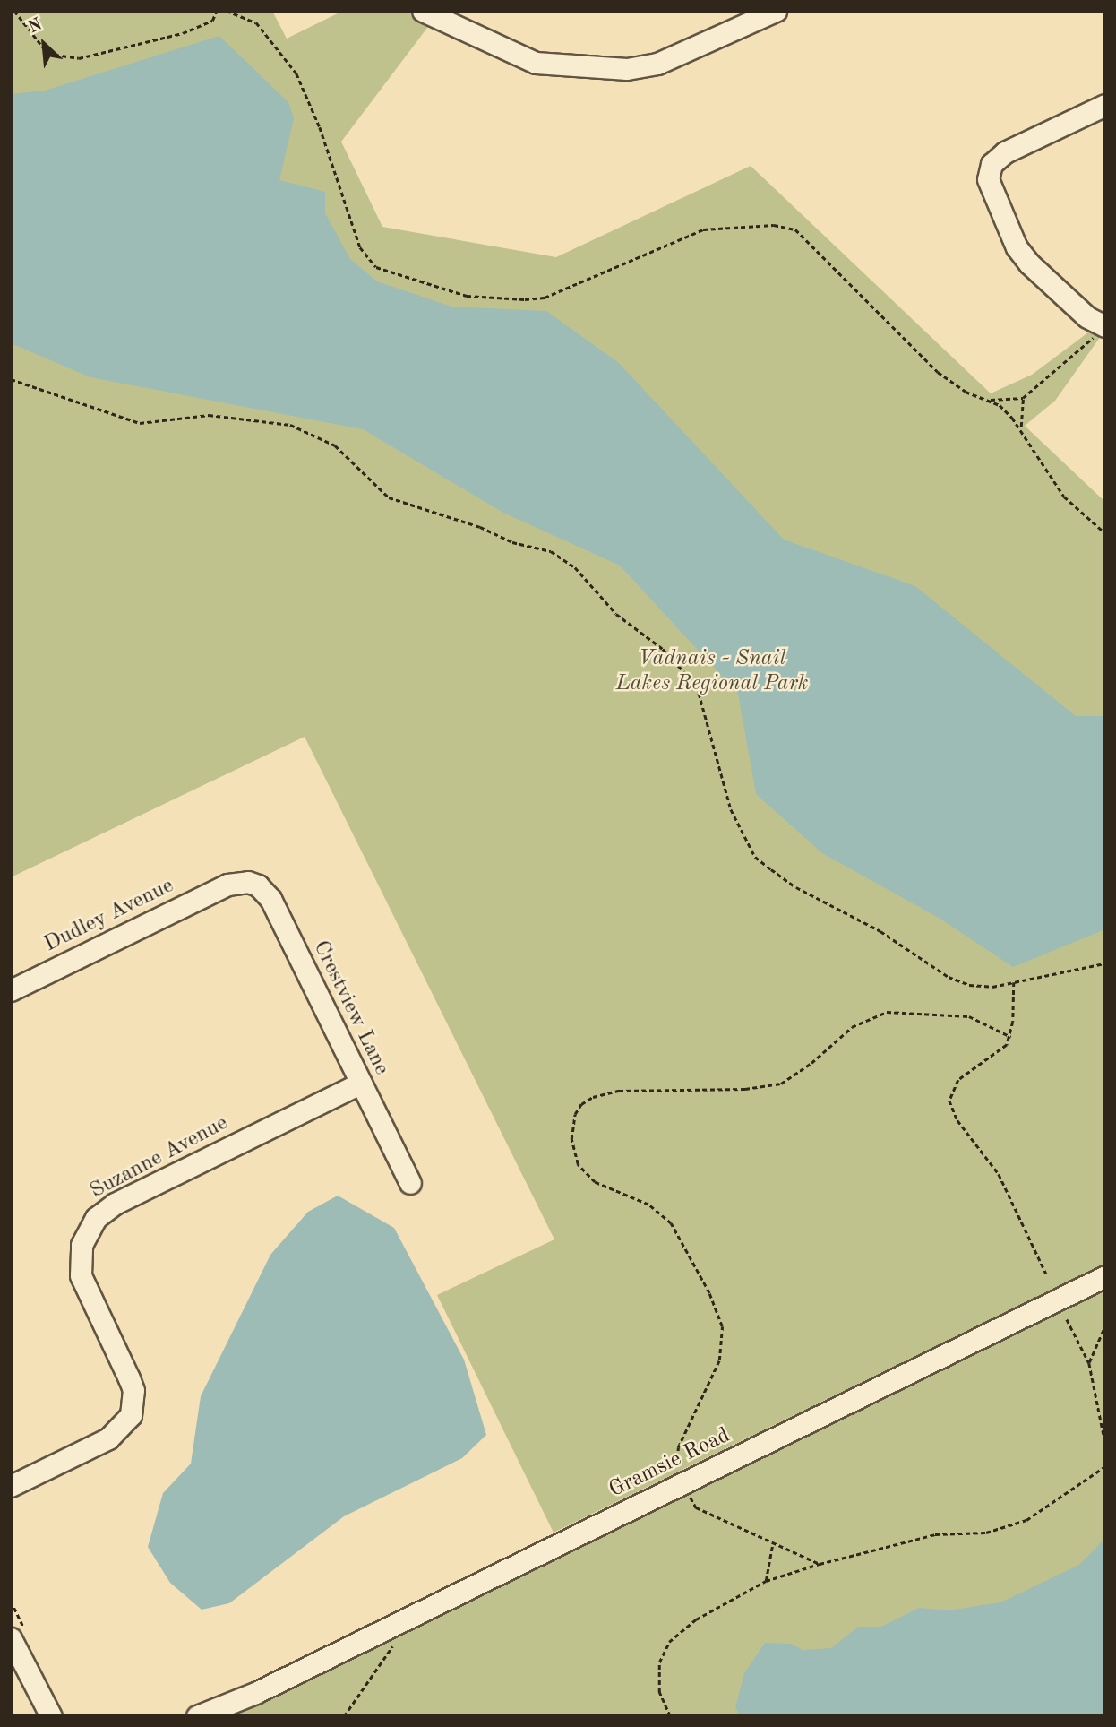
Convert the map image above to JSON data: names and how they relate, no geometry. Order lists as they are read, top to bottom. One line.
{"streets":{"street":["Dudley Avenue","Crestview Lane","Suzanne Avenue","Gramsie Road"]},"crossings":[["Dudley Avenue","Crestview Lane"],["Crestview Lane","Suzanne Avenue"]],"parks":["Vadnais - Snail Lakes Regional Park"],"north":"top left"}
